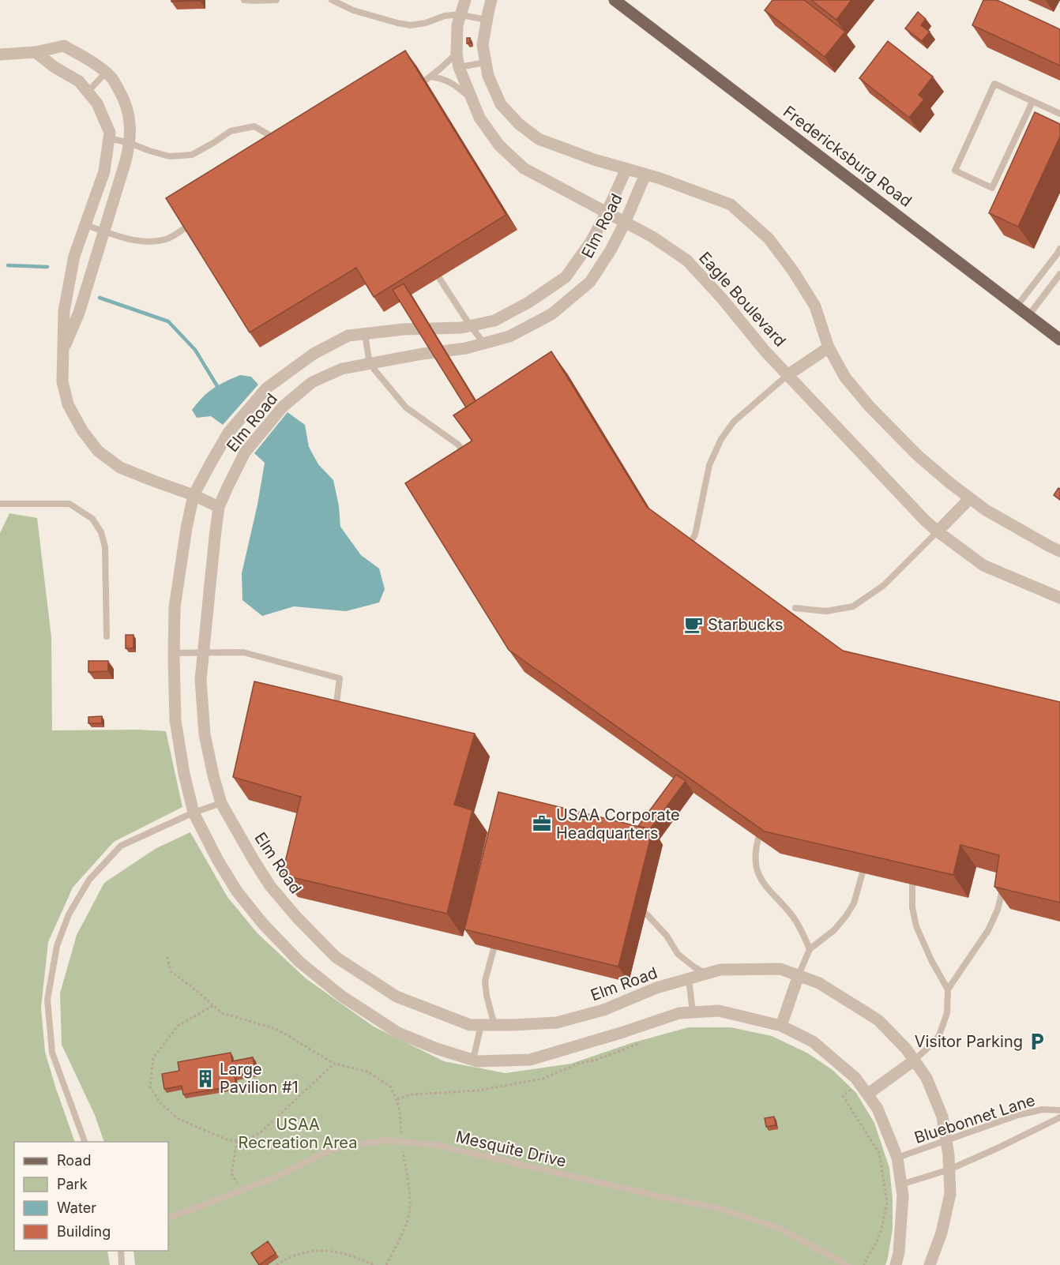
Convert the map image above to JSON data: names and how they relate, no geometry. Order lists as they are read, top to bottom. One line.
{"streets":{"main road":["Fredericksburg Road"],"street":["Elm Road","Eagle Boulevard"],"lane":["Bluebonnet Lane","Mesquite Drive"]},"crossings":[["Elm Road","Eagle Boulevard"],["Elm Road","Bluebonnet Lane"]],"parks":["USAA Recreation Area"],"places":{"cafe":["Starbucks"],"office":["USAA Corporate Headquarters"],"parking":["Visitor Parking"],"building":["Large Pavilion #1"]},"legend":["Road","Park","Water","Building"]}
